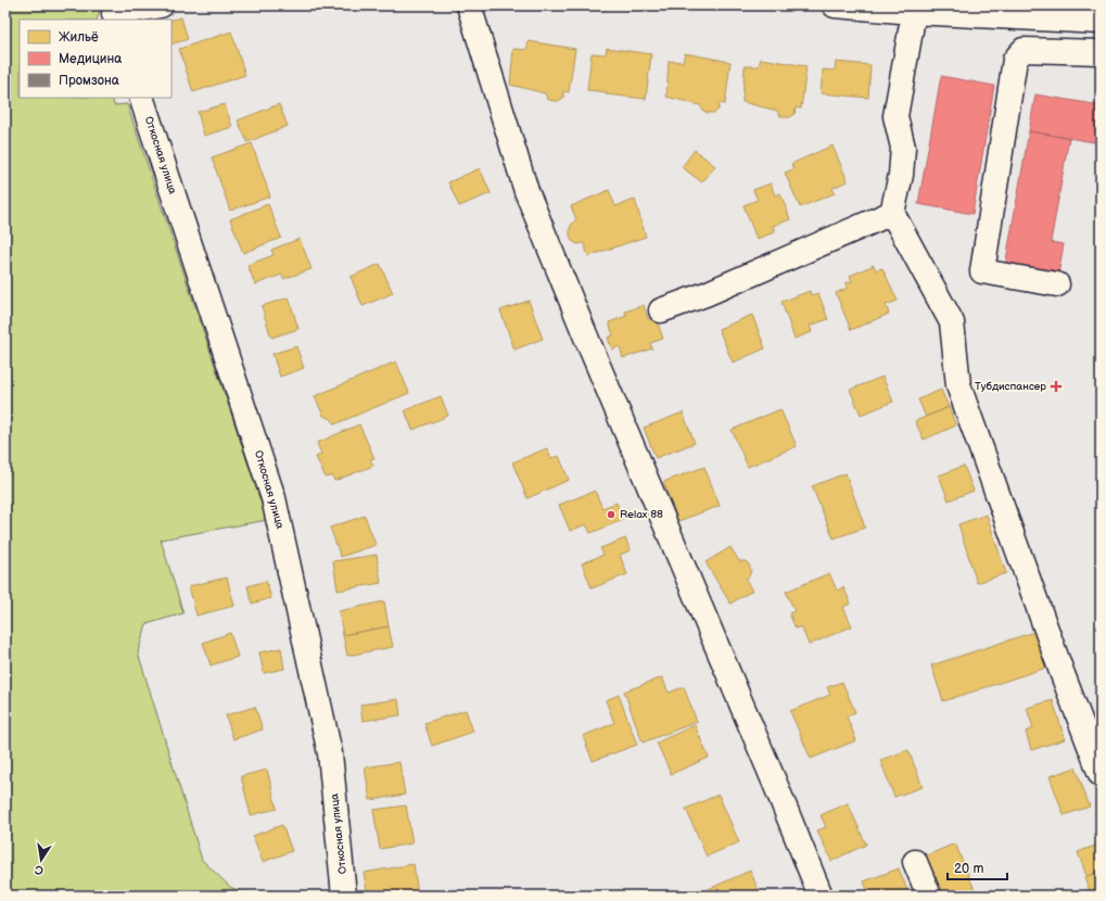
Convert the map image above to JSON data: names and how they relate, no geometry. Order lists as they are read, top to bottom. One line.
{"streets":{"street":["Откосная улица"]},"places":{"health":["Тубдиспансер"],"other":["Relax 88"]},"legend":["Жильё","Медицина","Промзона"],"scale_bar":"20 m","north":"bottom"}
